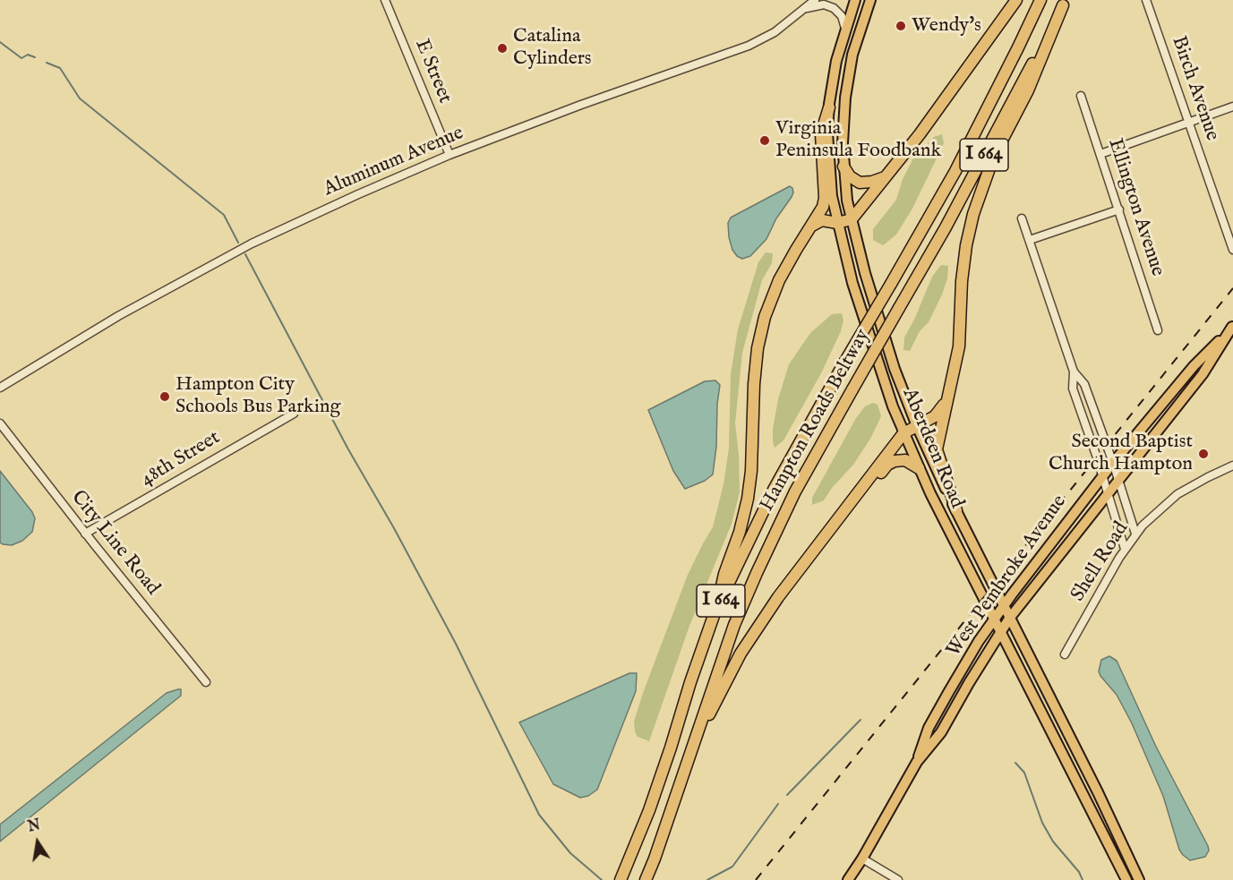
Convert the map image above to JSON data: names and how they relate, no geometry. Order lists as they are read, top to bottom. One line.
{"streets":{"highway":["I 664","Hampton Roads Beltway"],"main road":["Aberdeen Road","West Pembroke Avenue"],"street":["E Street","Birch Avenue","Aluminum Avenue","Ellington Avenue","48th Street","City Line Road","Shell Road"]},"crossings":[["E Street","Aluminum Avenue"],["Aberdeen Road","West Pembroke Avenue"],["48th Street","City Line Road"]],"places":["Wendy's","Catalina Cylinders","Virginia Peninsula Foodbank","Hampton City Schools Bus Parking","Second Baptist Church Hampton"],"north":"top"}
